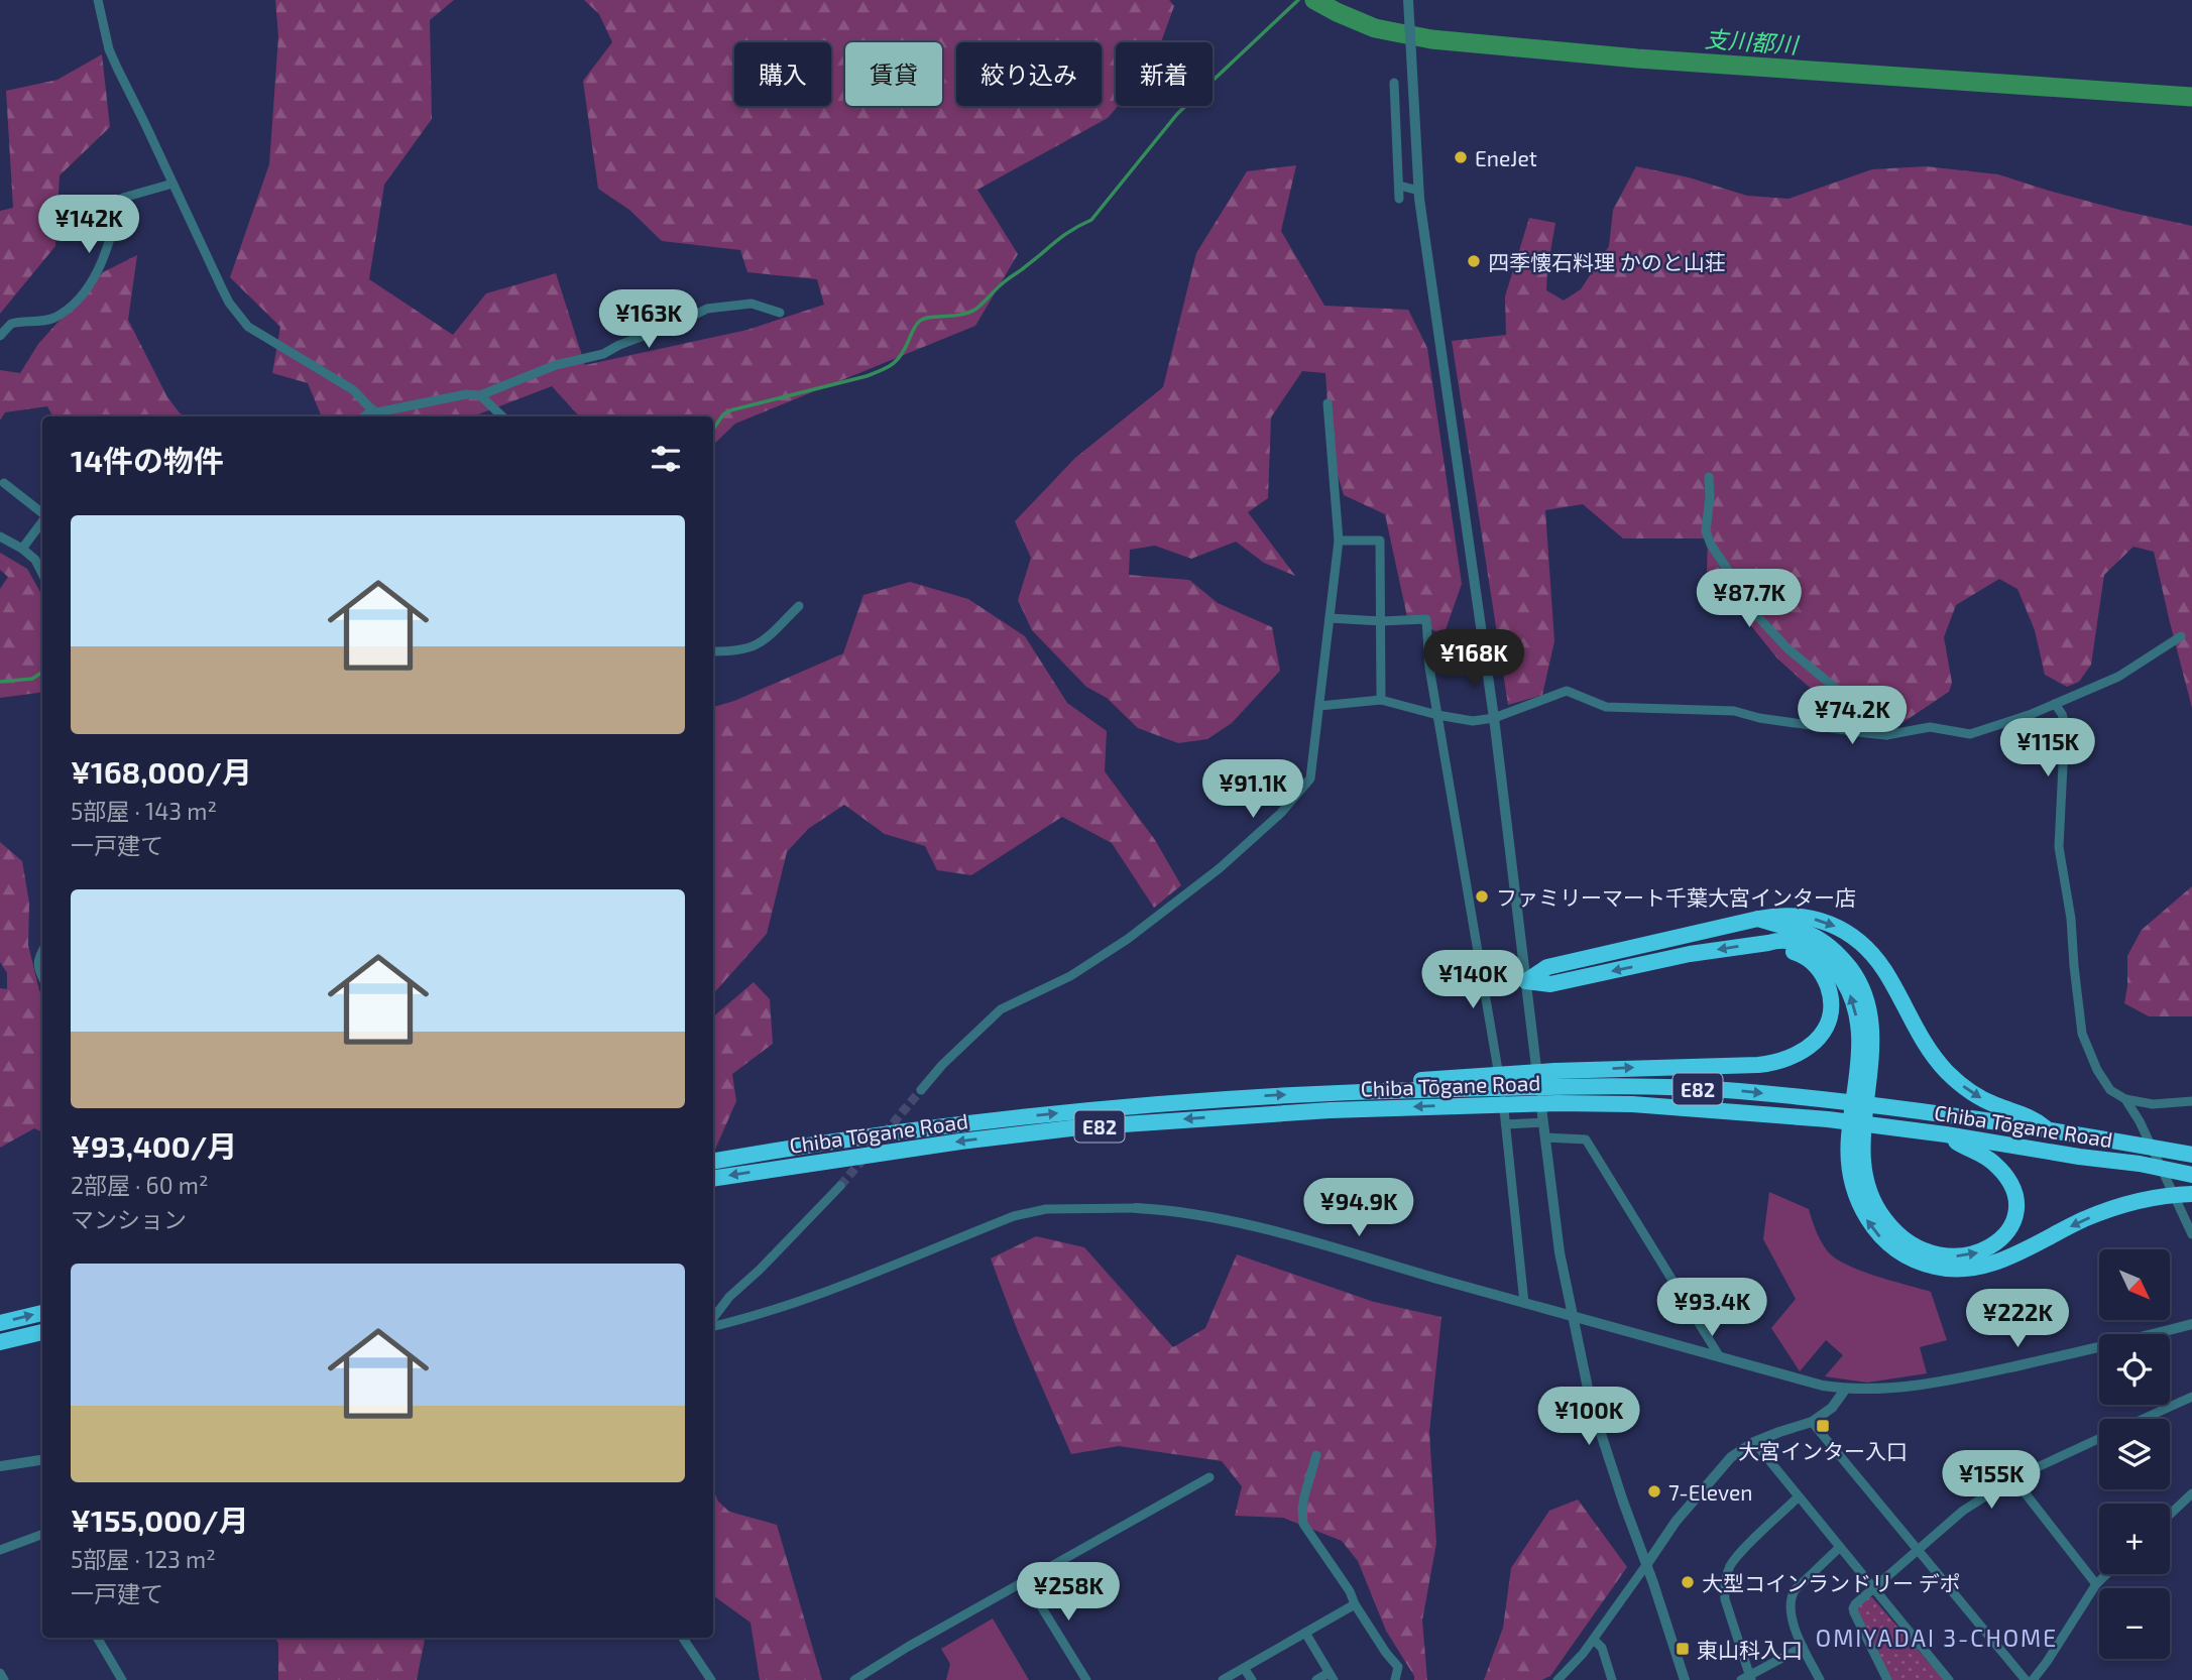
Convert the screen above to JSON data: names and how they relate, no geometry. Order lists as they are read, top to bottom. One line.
{"streets":{"highway":["Chiba Tōgane Road","E82"]},"districts":["OMIYADAI 3-CHOME"],"water":["支川都川"],"places":{"other":["EneJet","四季懐石料理 かのと山荘","ファミリーマート千葉大宮インター店","7-Eleven","大型コインランドリー デポ"],"transit":["大宮インター入口","東山科入口"]},"north":"bottom right","page":{"chip":["購入","賃貸","絞り込み","新着"],"price":["¥142K","¥163K","¥87.7K","¥168K","¥74.2K","¥115K","¥91.1K","¥140K","¥94.9K","¥93.4K","¥222K","¥100K","¥155K","¥258K"],"heading":"14件の物件","list":[{"name":"¥168,000/月","note":"5部屋 · 143 m² · 一戸建て"},{"name":"¥93,400/月","note":"2部屋 · 60 m² · マンション"},{"name":"¥155,000/月","note":"5部屋 · 123 m² · 一戸建て"}],"map_buttons":["+","−"]}}
